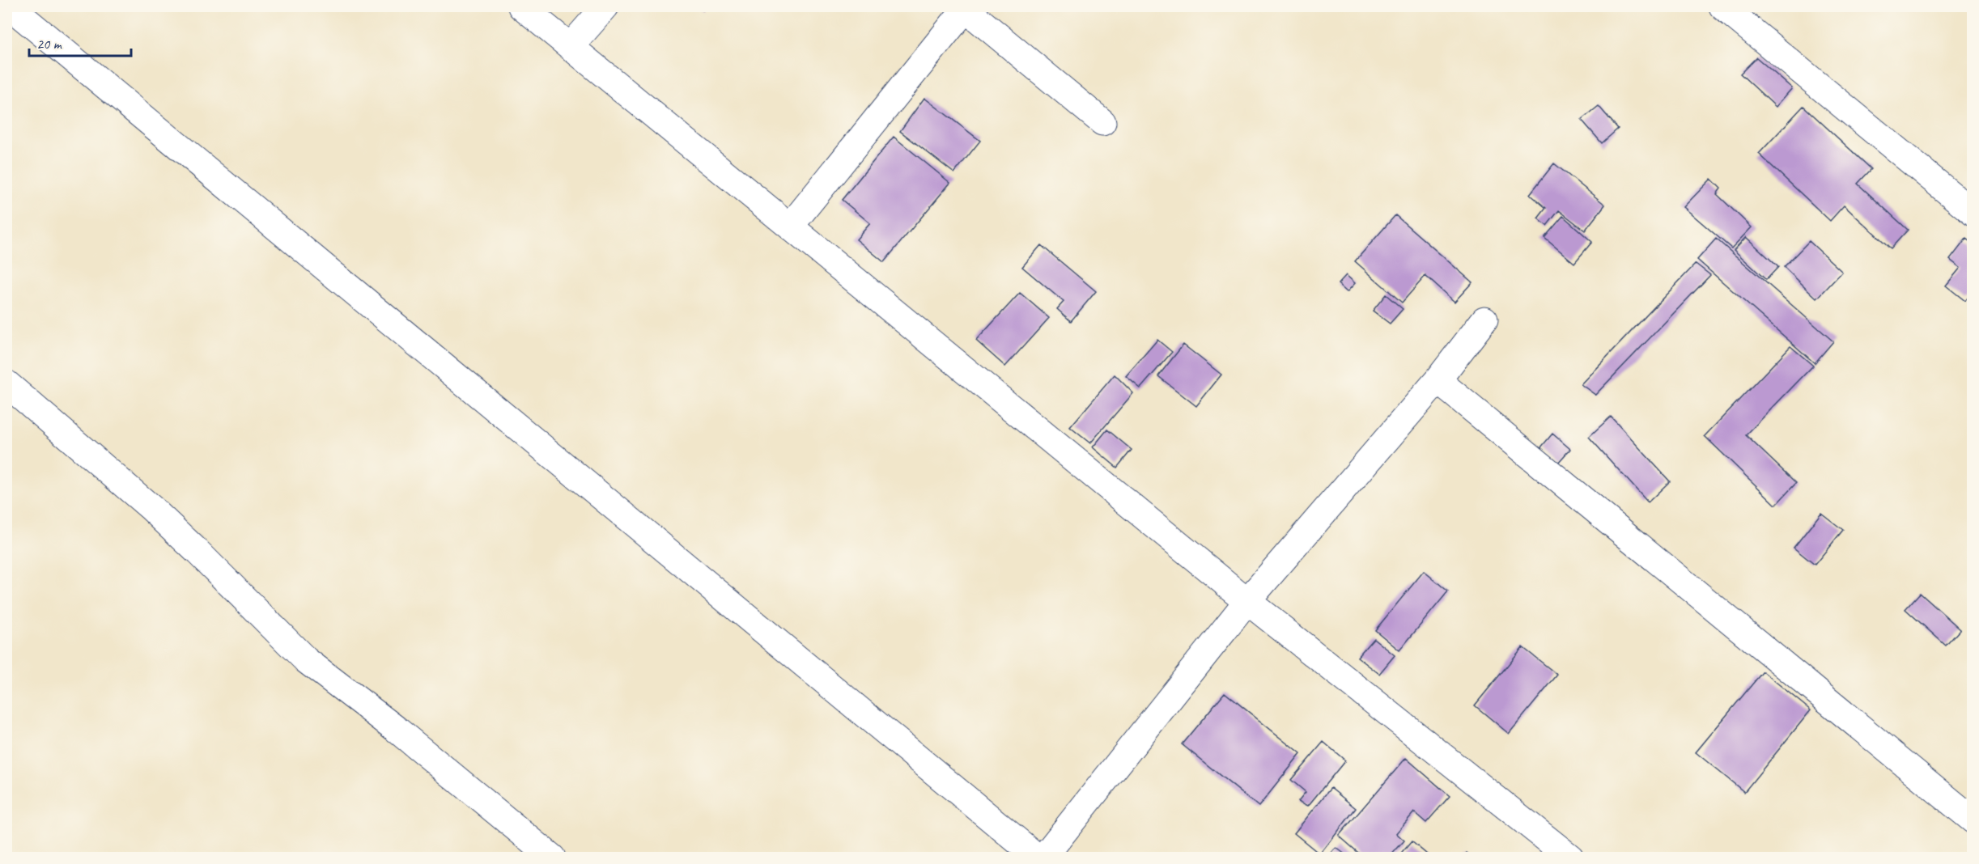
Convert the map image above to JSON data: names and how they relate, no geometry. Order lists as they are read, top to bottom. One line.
{"scale_bar":"20 m"}
